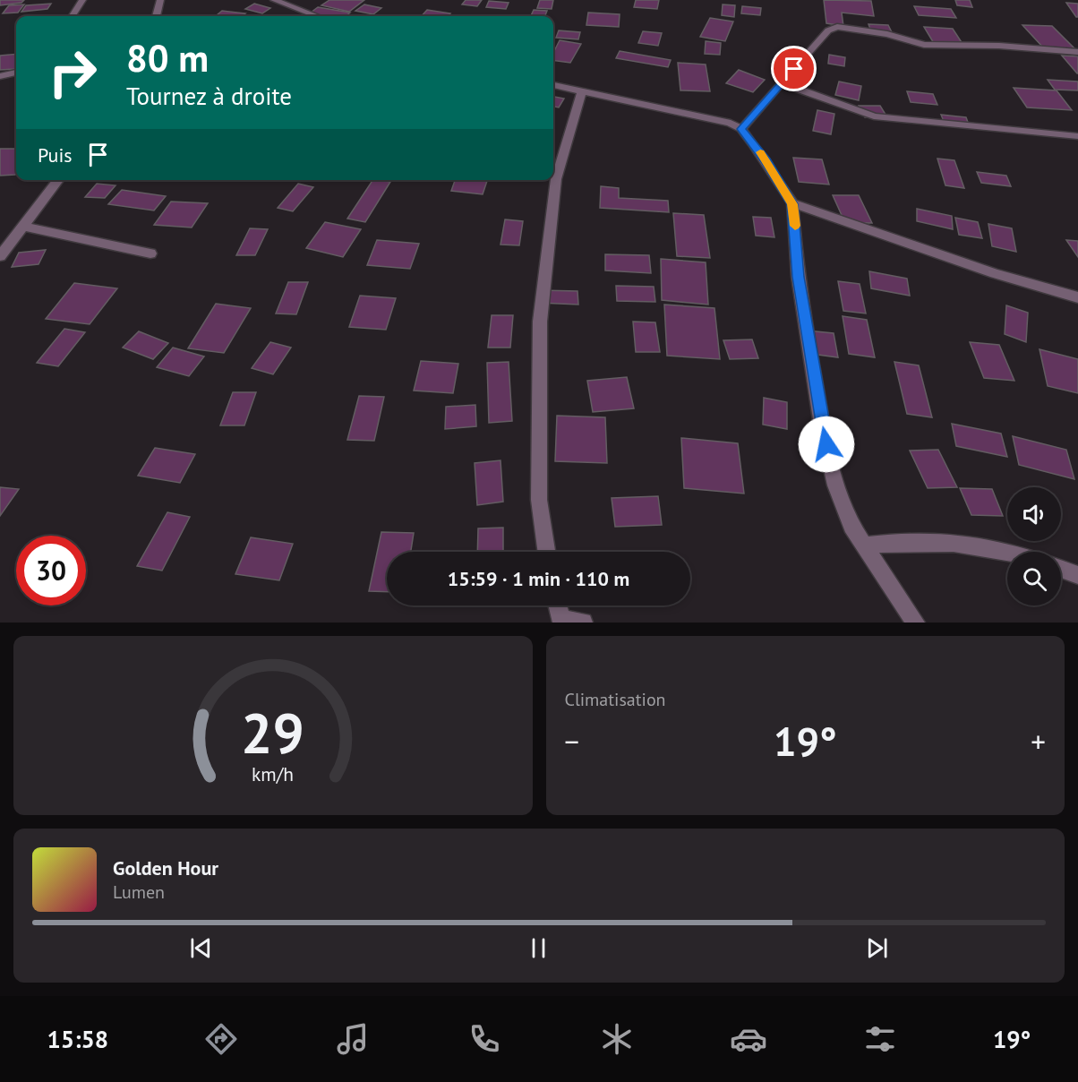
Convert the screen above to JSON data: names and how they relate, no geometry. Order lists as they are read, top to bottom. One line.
{"page":{"turn":["80 m","Tournez à droite"],"then":"Puis","limit":"30","trip":"15:59 · 1 min · 110 m","tile":"Climatisation","heat":["−","19°","+"],"song":["Golden Hour","Lumen"],"tabs":["15:58","19°"],"gauge":["29","km/h"]}}
